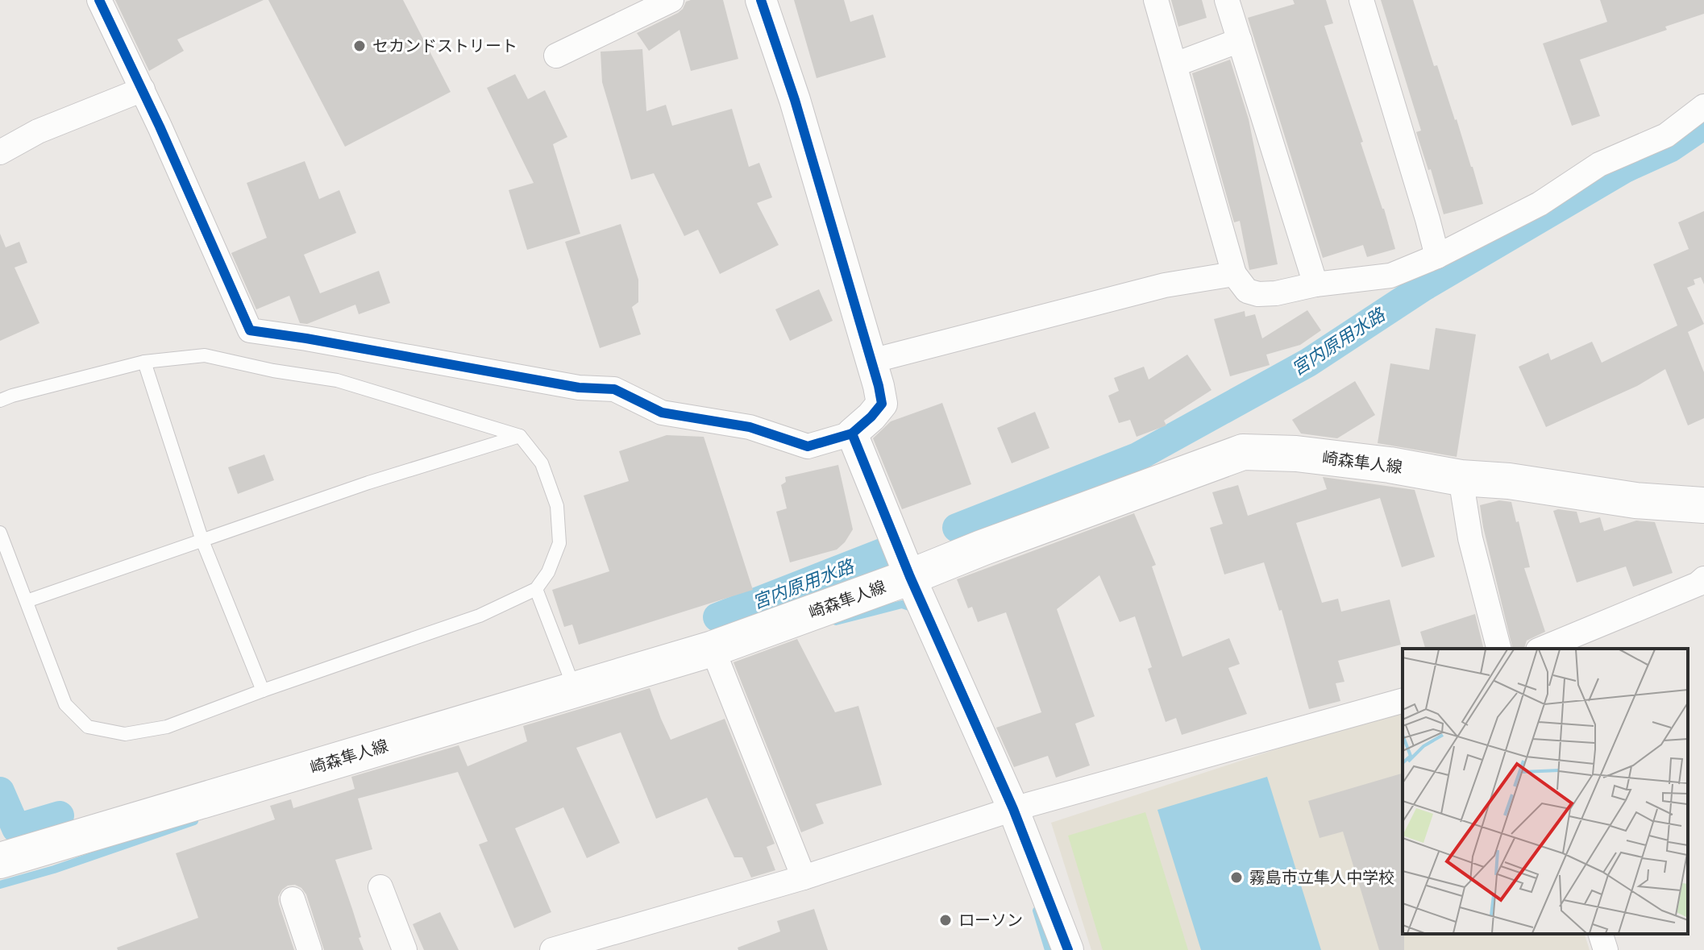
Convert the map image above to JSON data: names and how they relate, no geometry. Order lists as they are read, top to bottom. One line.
{"streets":{"main road":["崎森隼人線"]},"water":["宮内原用水路"],"places":["セカンドストリート","霧島市立隼人中学校","ローソン"]}
